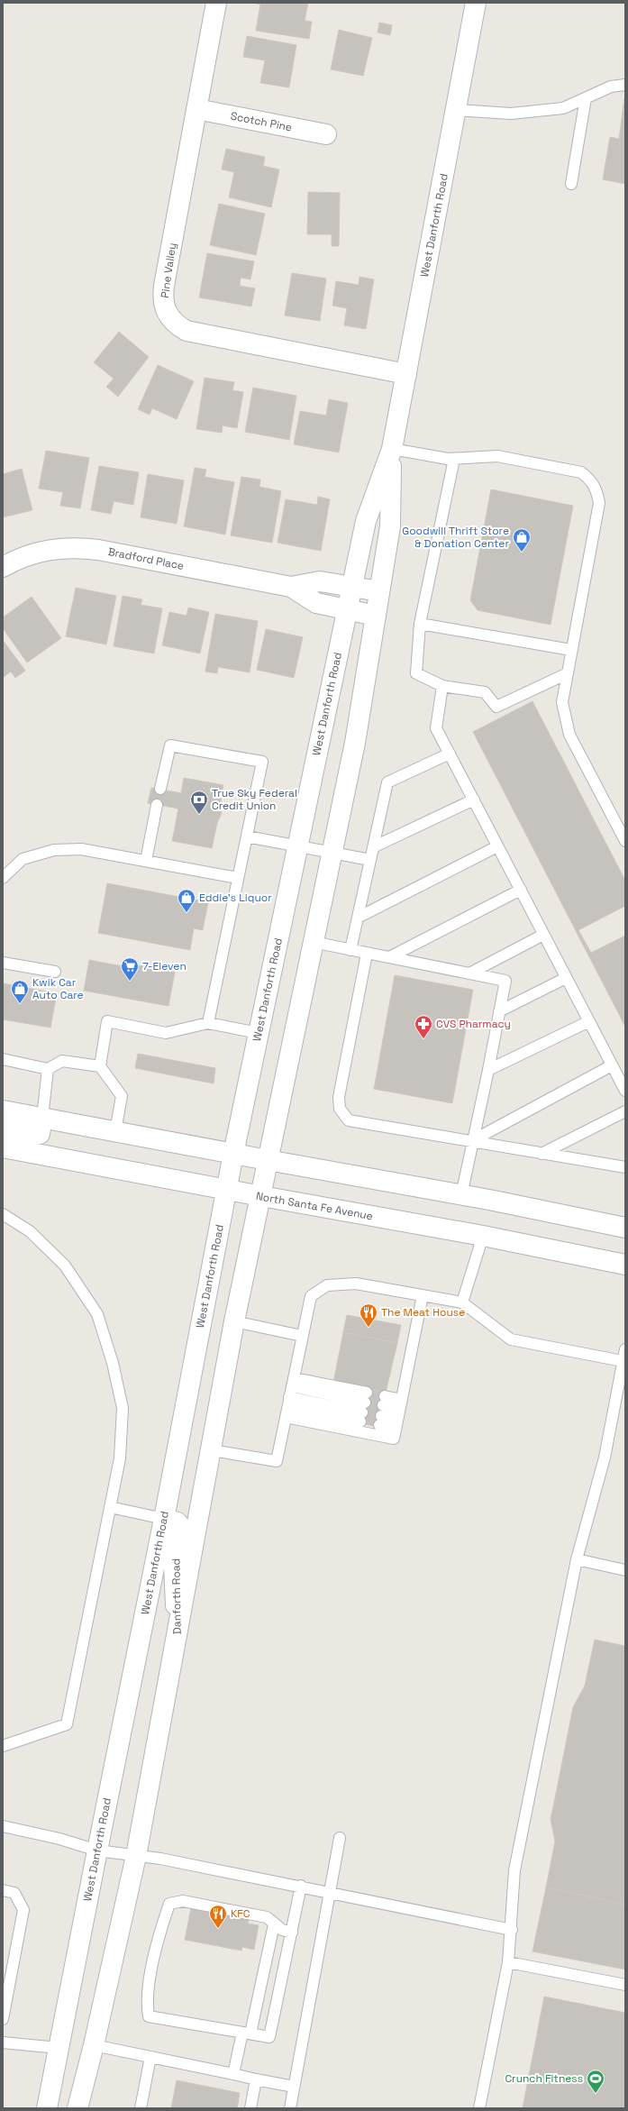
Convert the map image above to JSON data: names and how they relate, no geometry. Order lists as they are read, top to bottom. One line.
{"streets":{"main road":["Scotch Pine","West Danforth Road","Pine Valley","Bradford Place","North Santa Fe Avenue","Danforth Road"]},"crossings":[["Scotch Pine","Pine Valley"],["West Danforth Road","Pine Valley"],["West Danforth Road","Bradford Place"],["West Danforth Road","North Santa Fe Avenue"],["West Danforth Road","Danforth Road"]],"places":{"shop":["Goodwill Thrift Store & Donation Center","Eddie's Liquor","Kwik Car Auto Care"],"bank":["True Sky Federal Credit Union"],"supermarket":["7-Eleven"],"pharmacy":["CVS Pharmacy"],"restaurant":["The Meat House","KFC"],"sports":["Crunch Fitness"]}}
